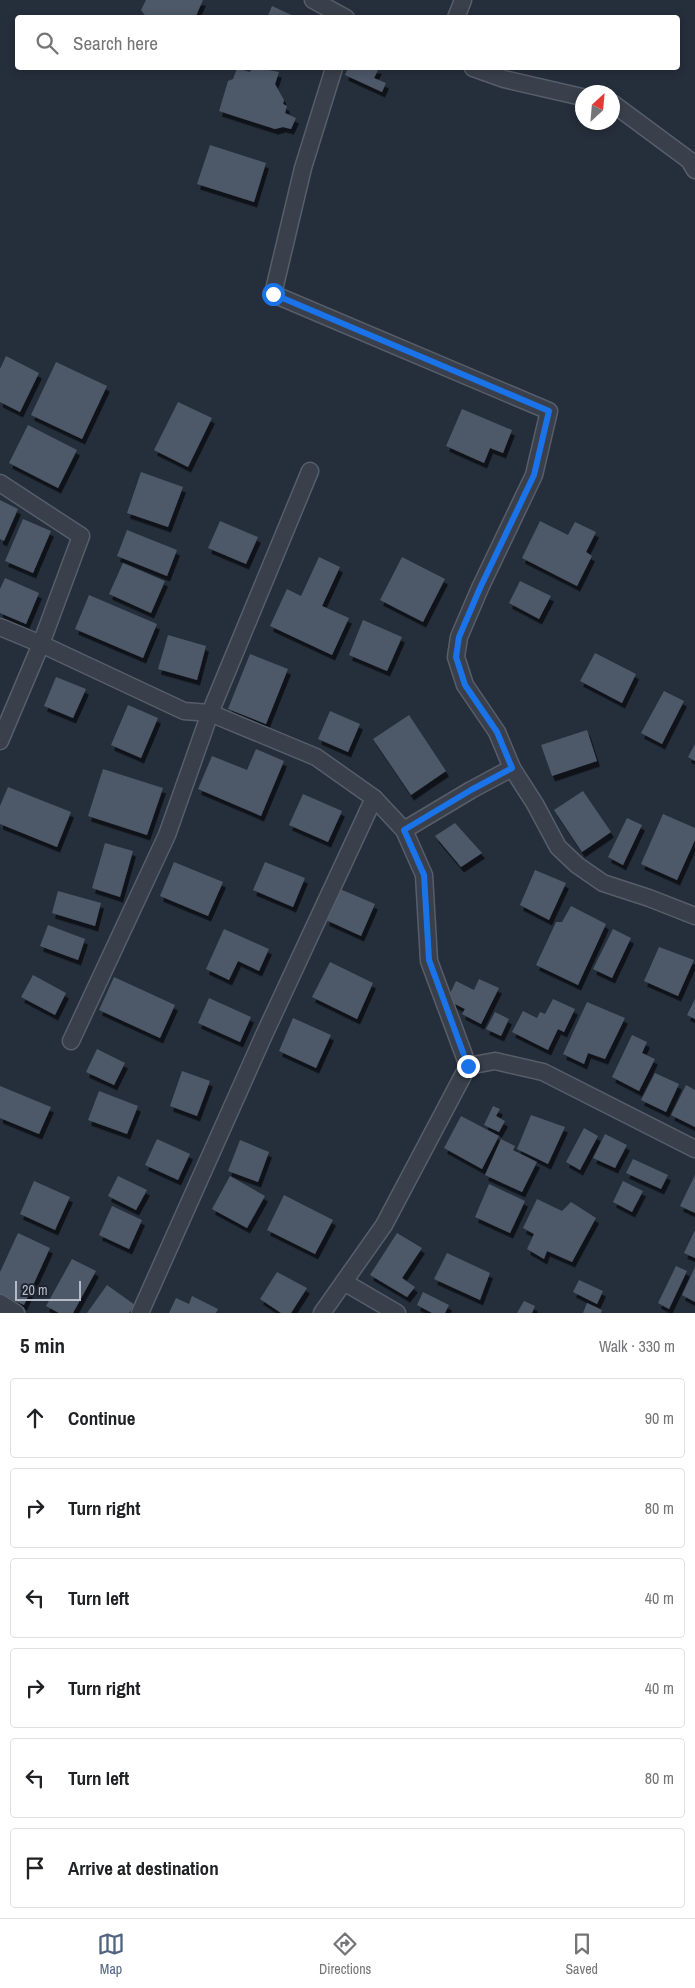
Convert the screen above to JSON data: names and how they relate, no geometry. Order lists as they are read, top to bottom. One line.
{"scale_bar":"20 m","north":"top right","page":{"search":"Search here","scale":"20 m","heading":["5 min","Walk · 330 m"],"list":[["Continue","90 m"],["Turn right","80 m"],["Turn left","40 m"],["Turn right","40 m"],["Turn left","80 m"],"Arrive at destination"],"nav":["Map","Directions","Saved"]}}
